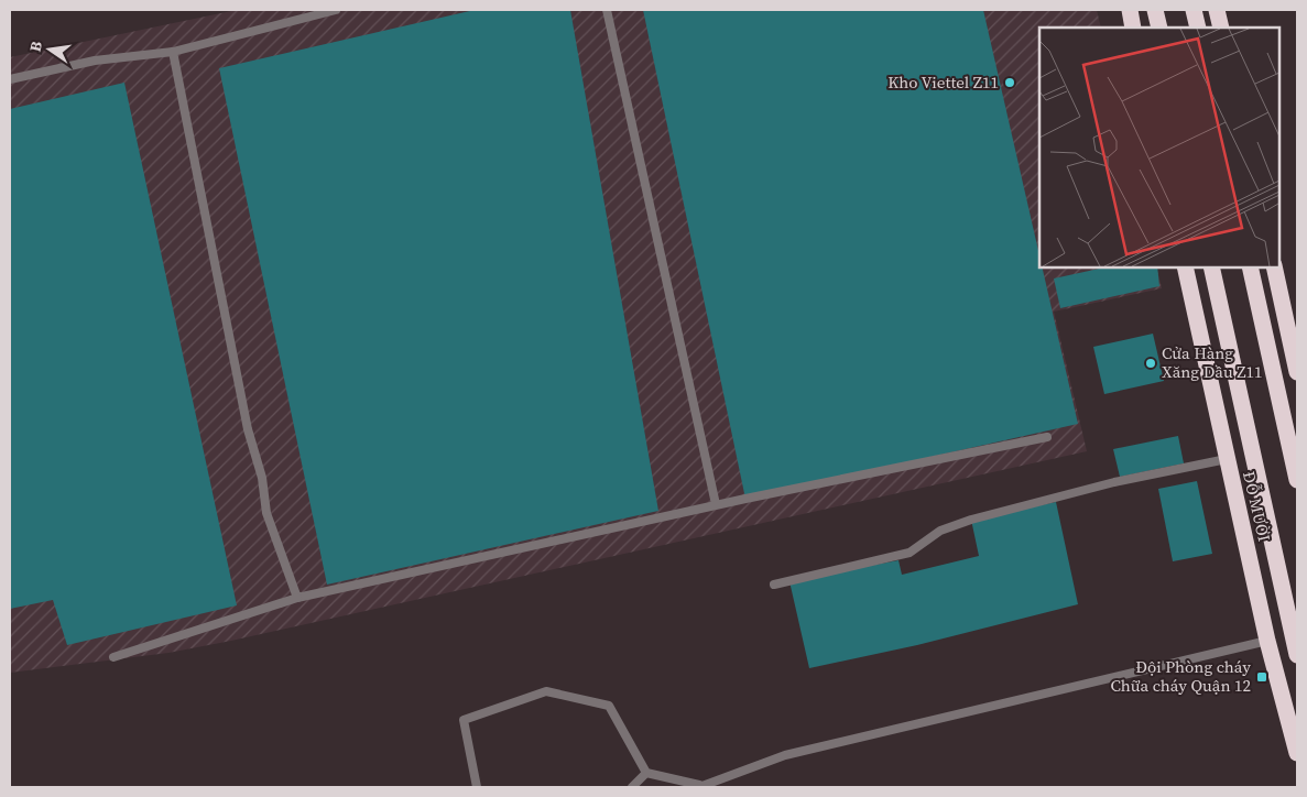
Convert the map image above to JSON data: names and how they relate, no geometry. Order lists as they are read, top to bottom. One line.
{"streets":{"highway":["ĐỖ MƯỜI"]},"places":{"other":["Kho Viettel Z11","Cửa Hàng Xăng Dầu Z11"],"transit":["Đội Phòng cháy Chữa cháy Quận 12"]},"north":"left"}
